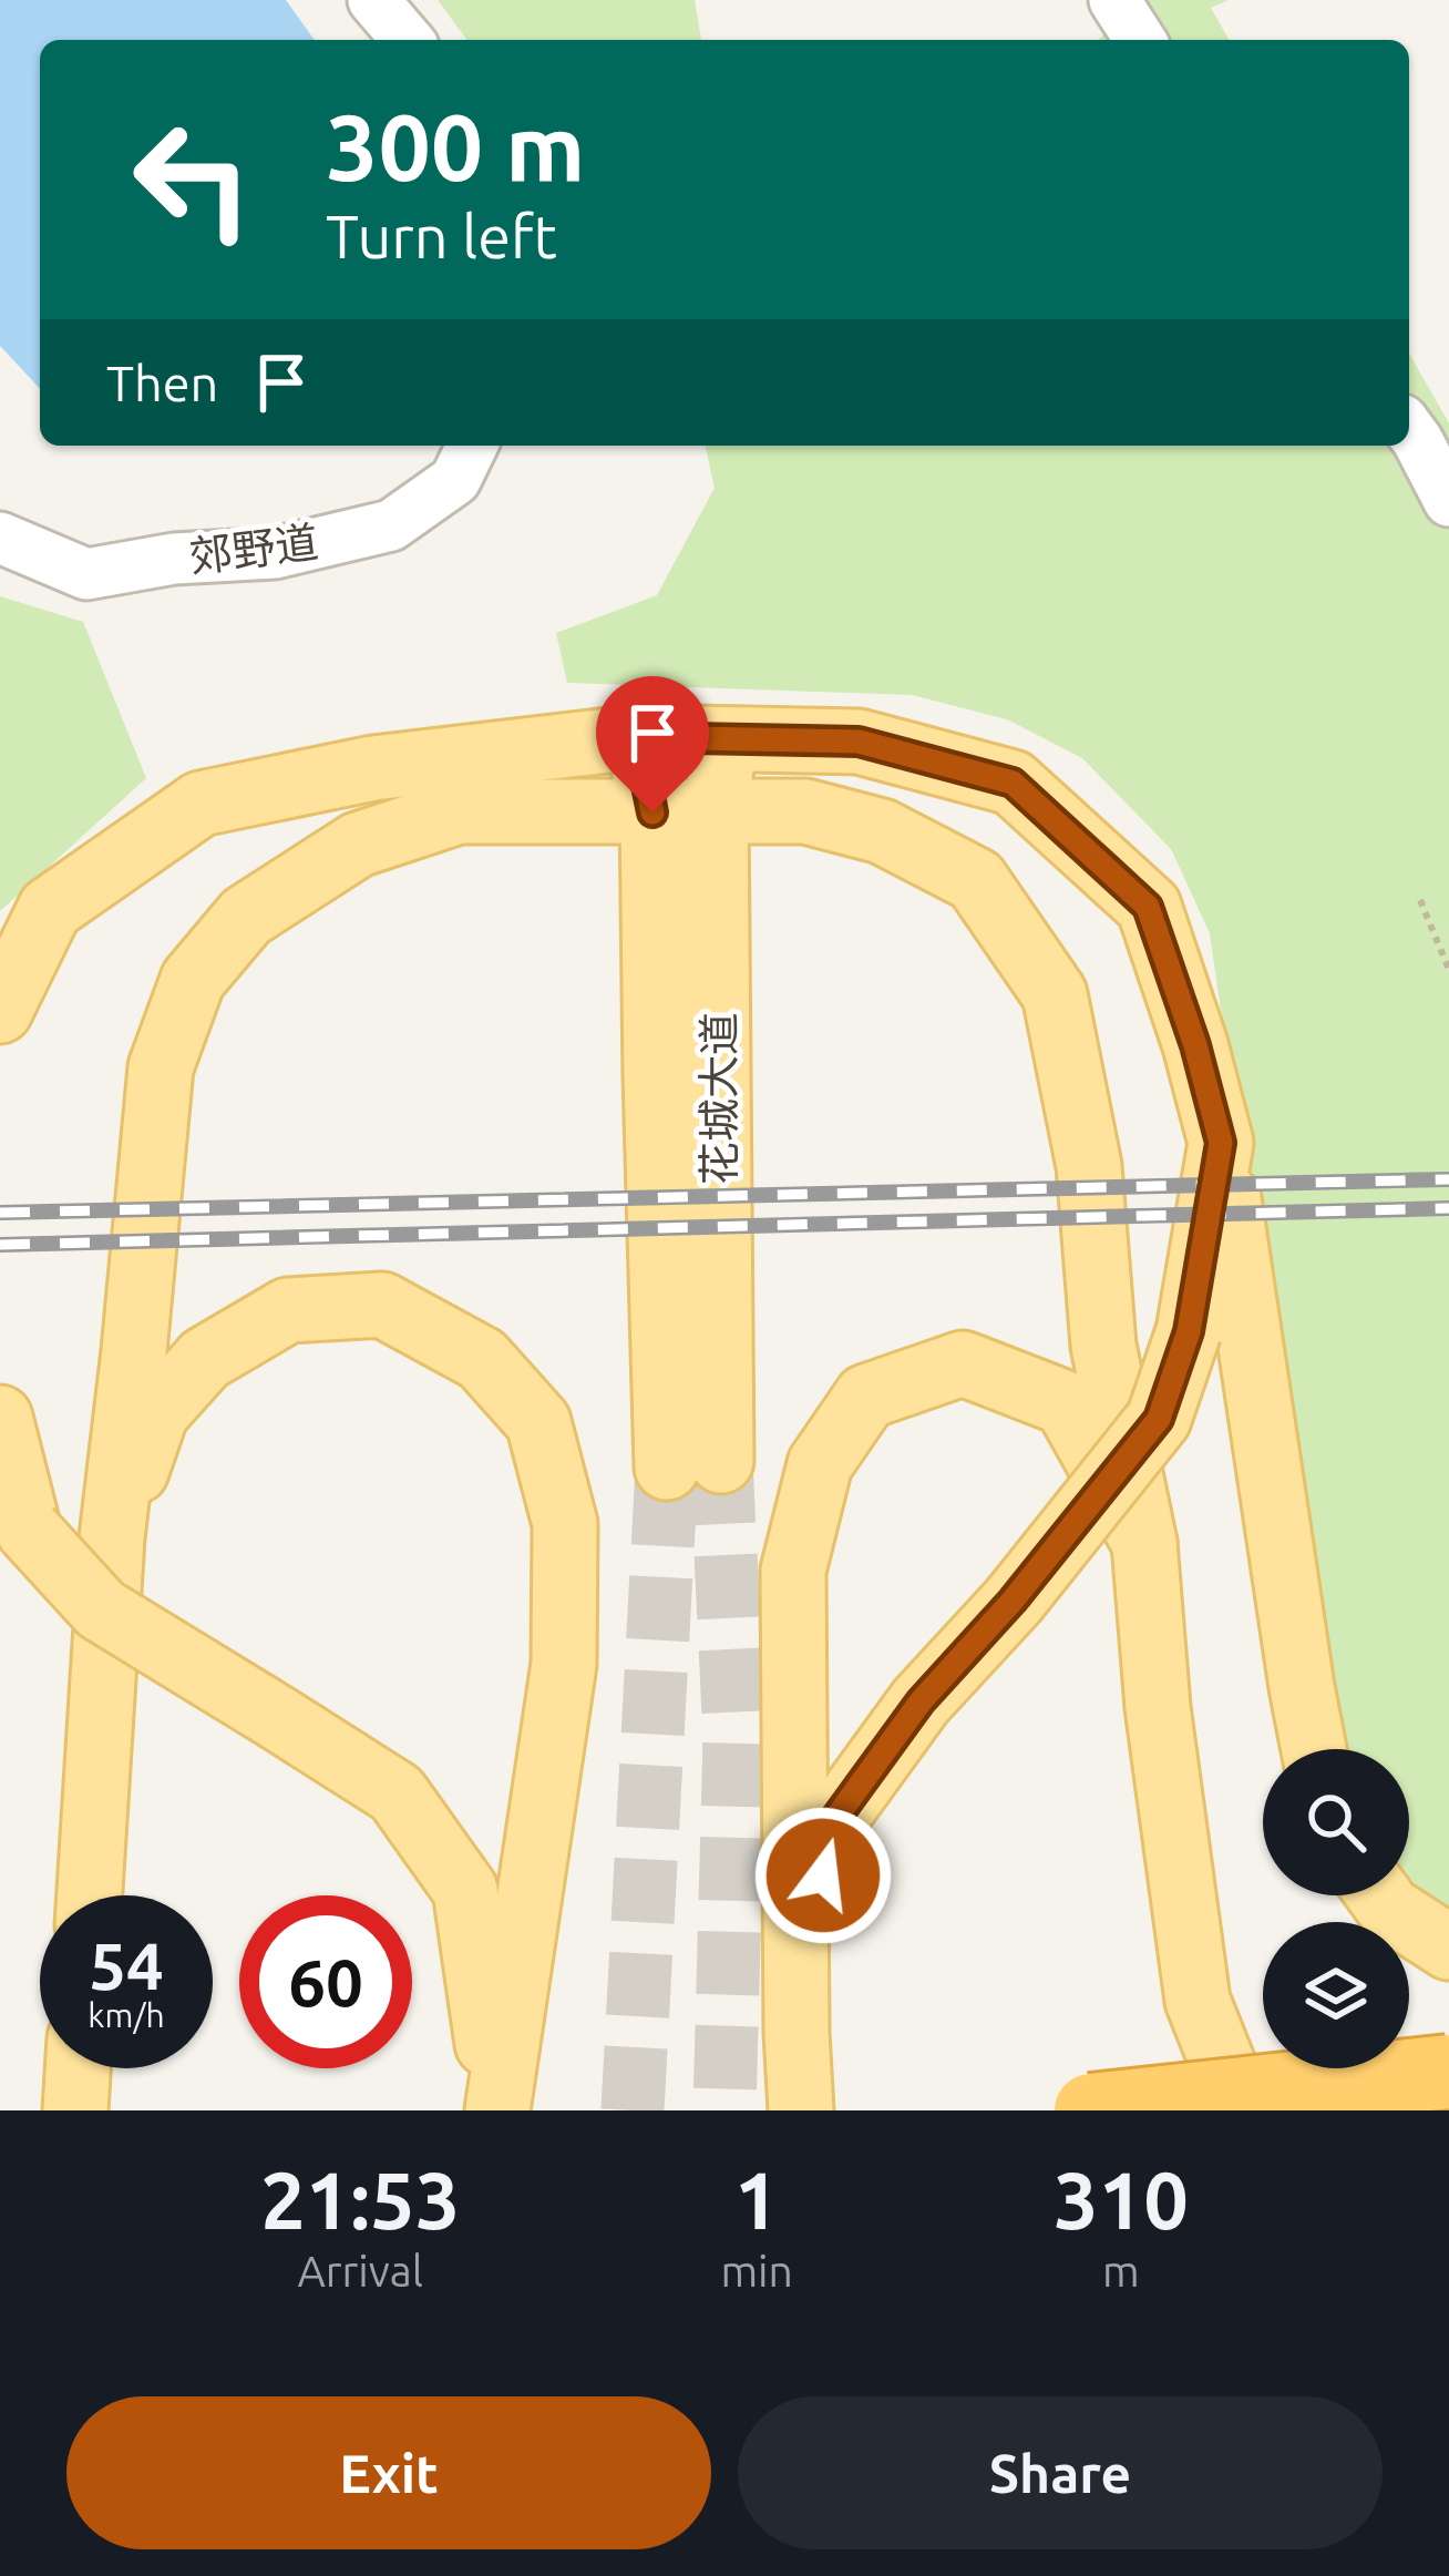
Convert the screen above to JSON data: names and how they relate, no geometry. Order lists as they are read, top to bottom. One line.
{"streets":{"main road":["花城大道"],"street":["郊野道"]},"page":{"turn":["300 m","Turn left"],"then":"Then","speed":"54 km/h","limit":"60","eta":["21:53","Arrival","1","min","310","m"],"buttons":["Exit","Share"]}}
